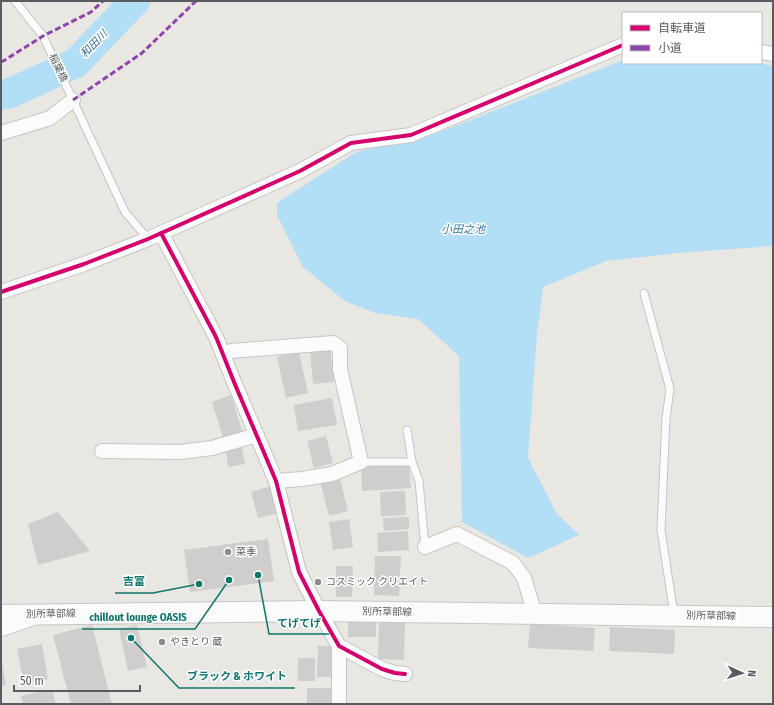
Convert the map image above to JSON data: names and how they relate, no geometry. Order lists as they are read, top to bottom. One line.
{"streets":{"main road":["別所草部線"],"lane":["稲葉橋"]},"water":["和田川","小田之池"],"places":["菜季","てげてげ","chillout lounge OASIS","コスミック クリエイト","吉富","ブラック & ホワイト","やきとり 蔵"],"legend":["自転車道","小道"],"scale_bar":"50 m","north":"right"}
